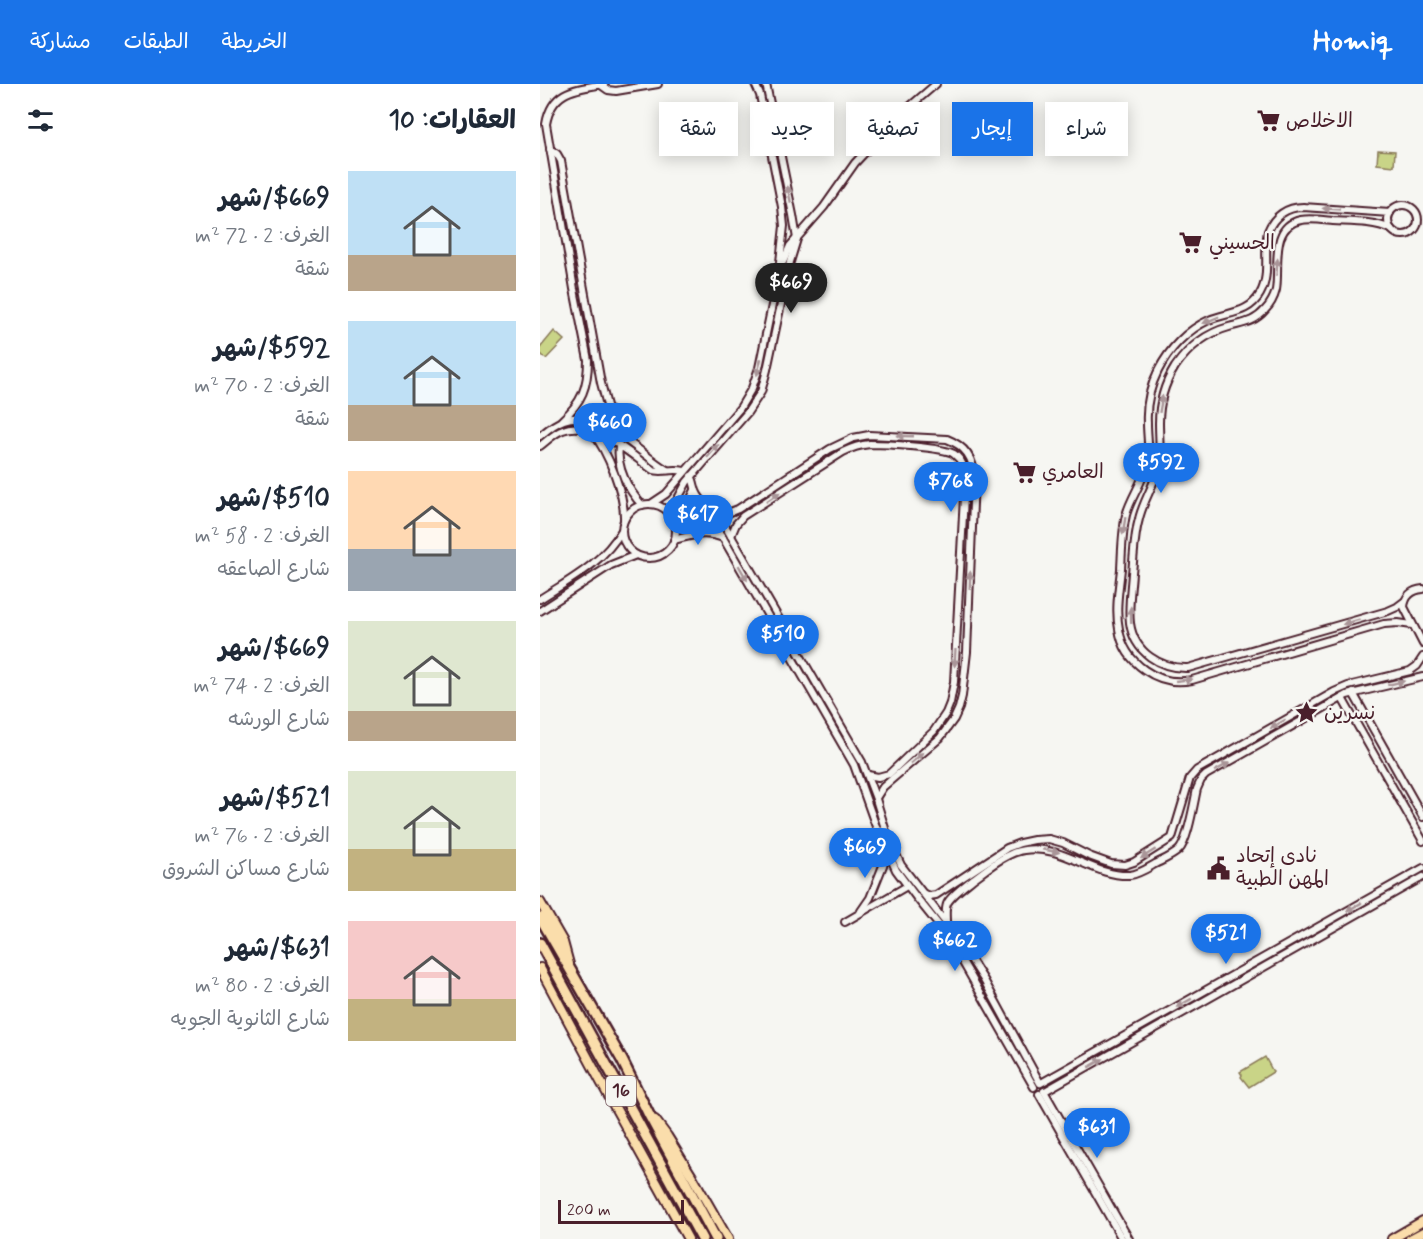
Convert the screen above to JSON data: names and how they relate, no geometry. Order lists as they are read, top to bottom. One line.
{"streets":{"highway":["16"]},"places":{"supermarket":["الاخلاص","الحسيني","العامري"],"place":["نسرين"],"public building":["نادى إتحاد المهن الطبية"]},"scale_bar":"200 m","page":{"header":"Homiq","nav":["الخريطة","الطبقات","مشاركة"],"heading":"العقارات: 10","chip":["شراء","إيجار","تصفية","جديد","شقة"],"list":[{"name":"$669/شهر","note":"الغرف: 2 · 72 m² · شقة"},{"name":"$592/شهر","note":"الغرف: 2 · 70 m² · شقة"},{"name":"$510/شهر","note":"الغرف: 2 · 58 m² · شارع الصاعقه"},{"name":"$669/شهر","note":"الغرف: 2 · 74 m² · شارع الورشه"},{"name":"$521/شهر","note":"الغرف: 2 · 76 m² · شارع مساكن الشروق"},{"name":"$631/شهر","note":"الغرف: 2 · 80 m² · شارع الثانوية الجويه"}],"price":["$669","$660","$592","$768","$617","$510","$669","$521","$662","$631"],"scale":"200 m"}}
